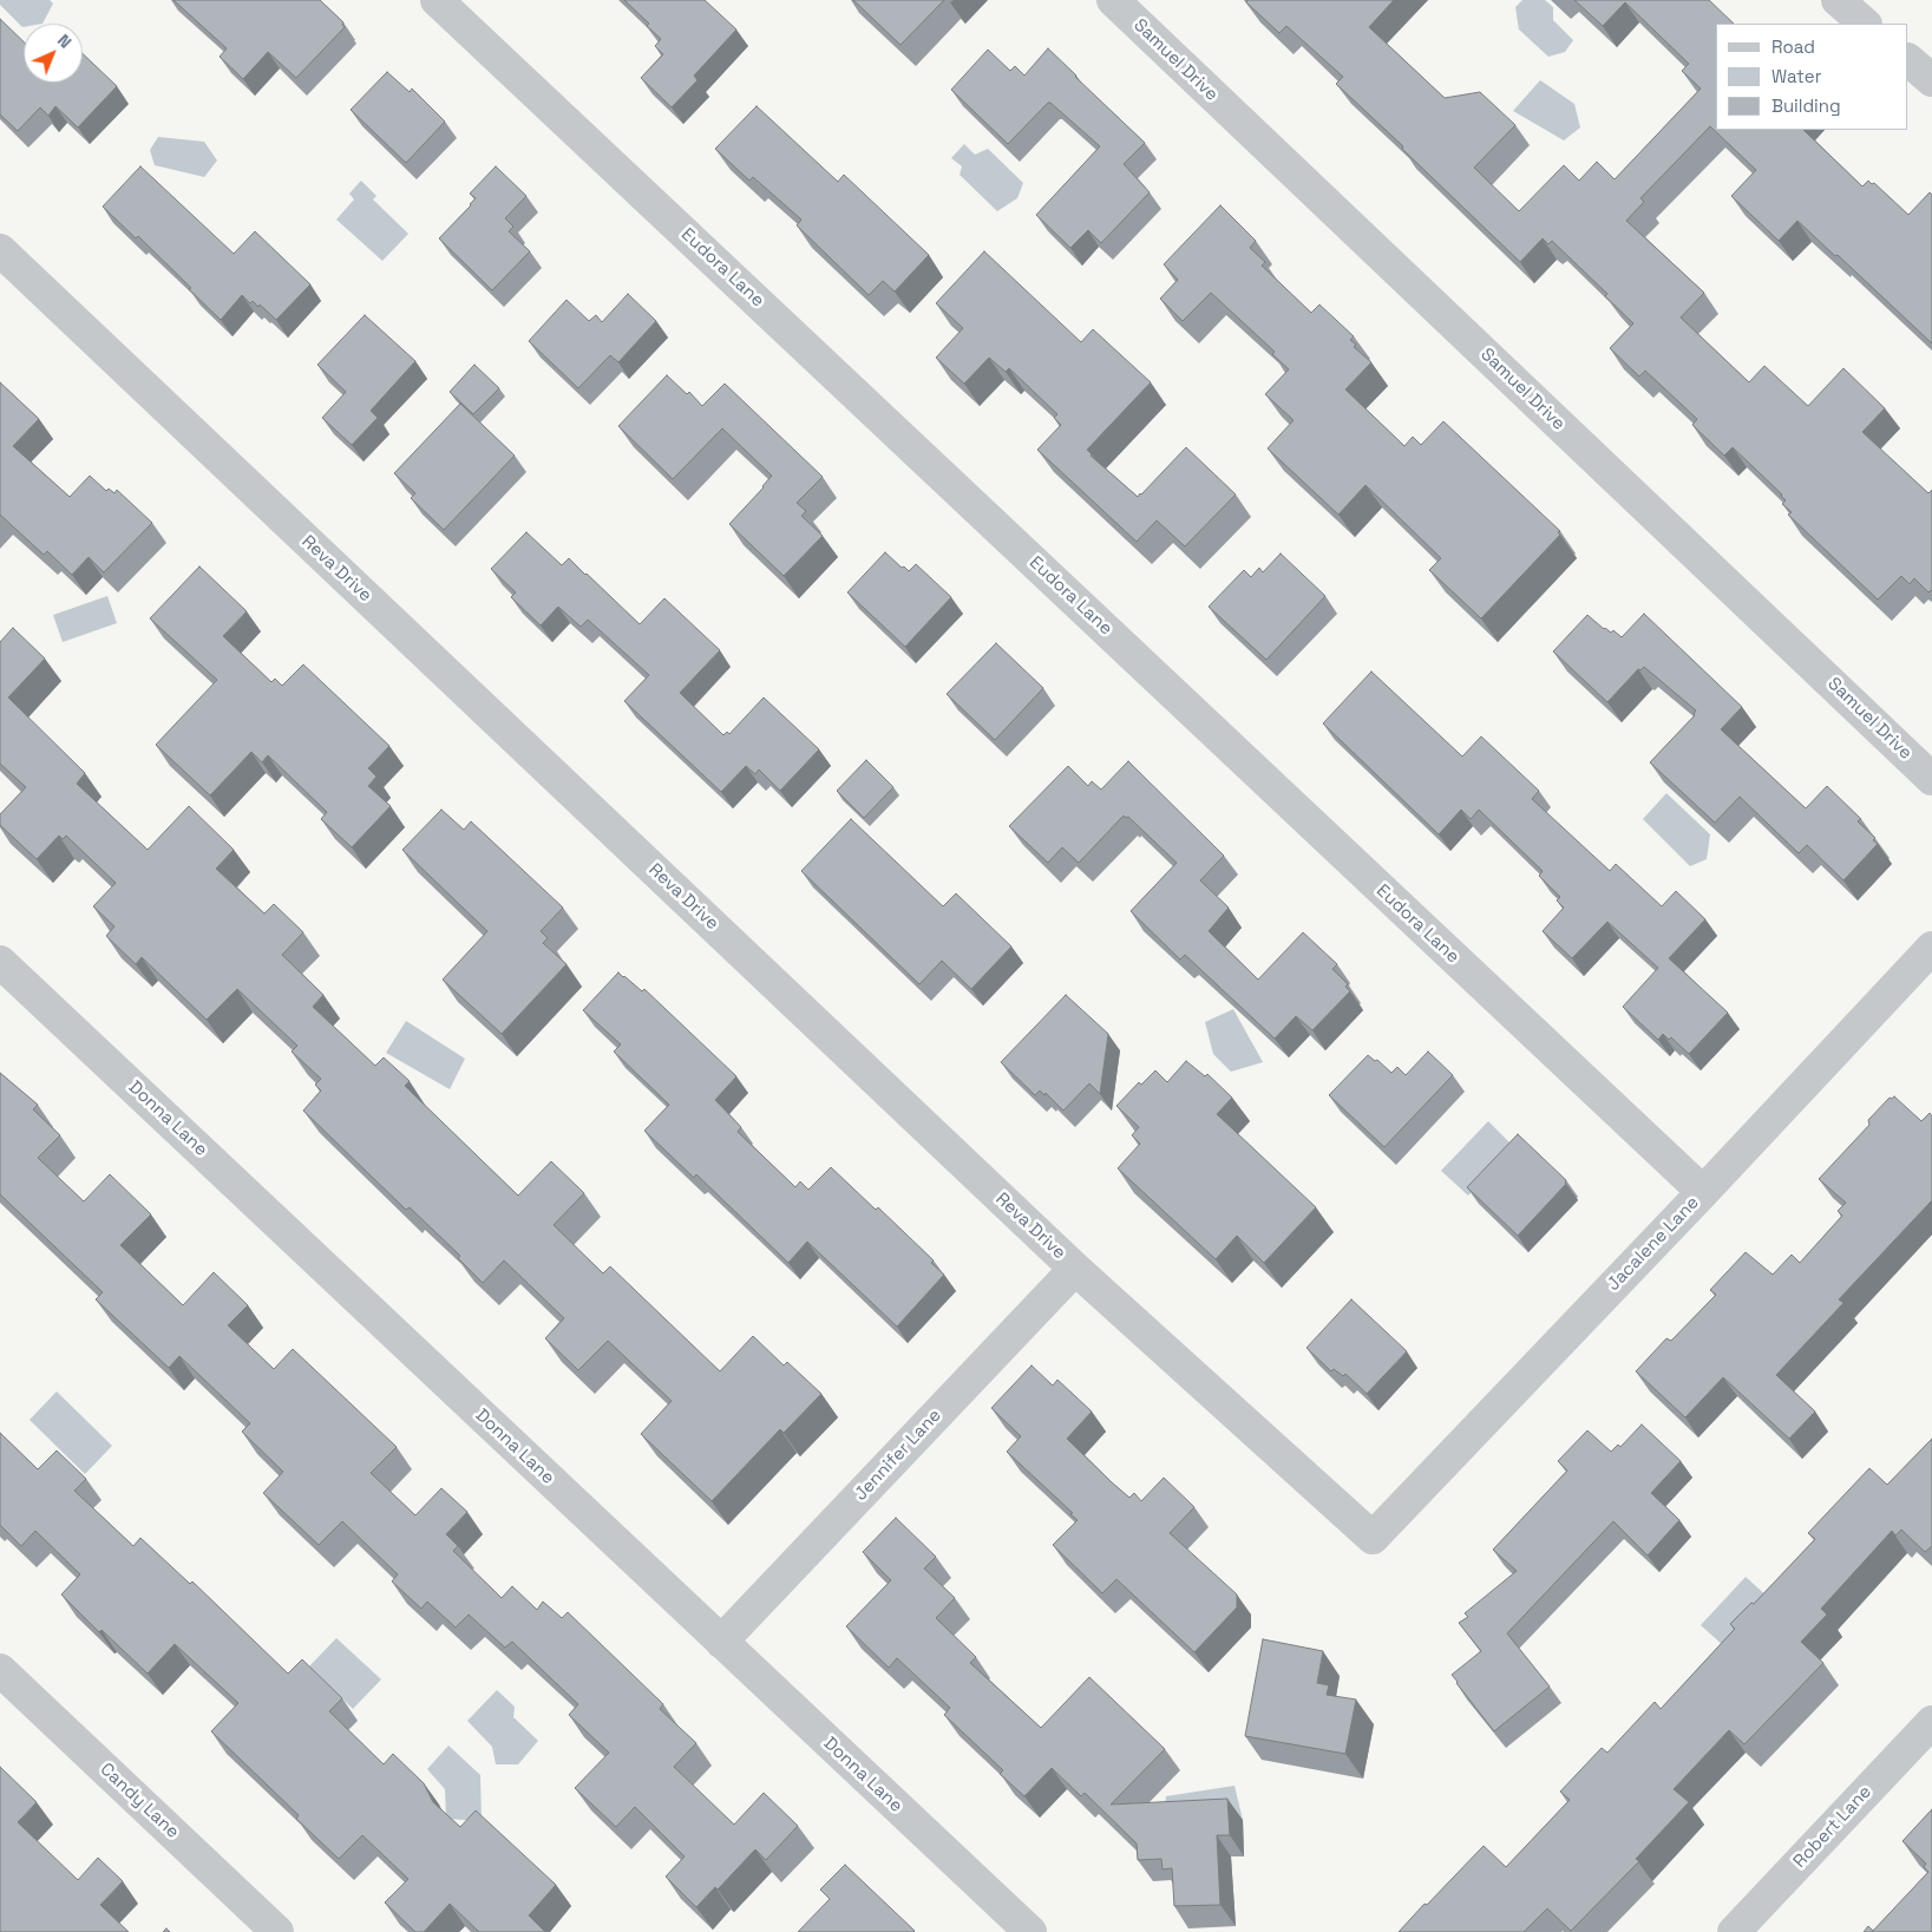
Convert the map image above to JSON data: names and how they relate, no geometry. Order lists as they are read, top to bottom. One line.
{"streets":{"street":["Samuel Drive","Eudora Lane","Reva Drive","Donna Lane","Jacalene Lane","Jennifer Lane","Candy Lane","Robert Lane"]},"crossings":[["Eudora Lane","Jacalene Lane"],["Reva Drive","Jacalene Lane"],["Reva Drive","Jennifer Lane"],["Donna Lane","Jennifer Lane"]],"legend":["Road","Water","Building"],"north":"top right"}
